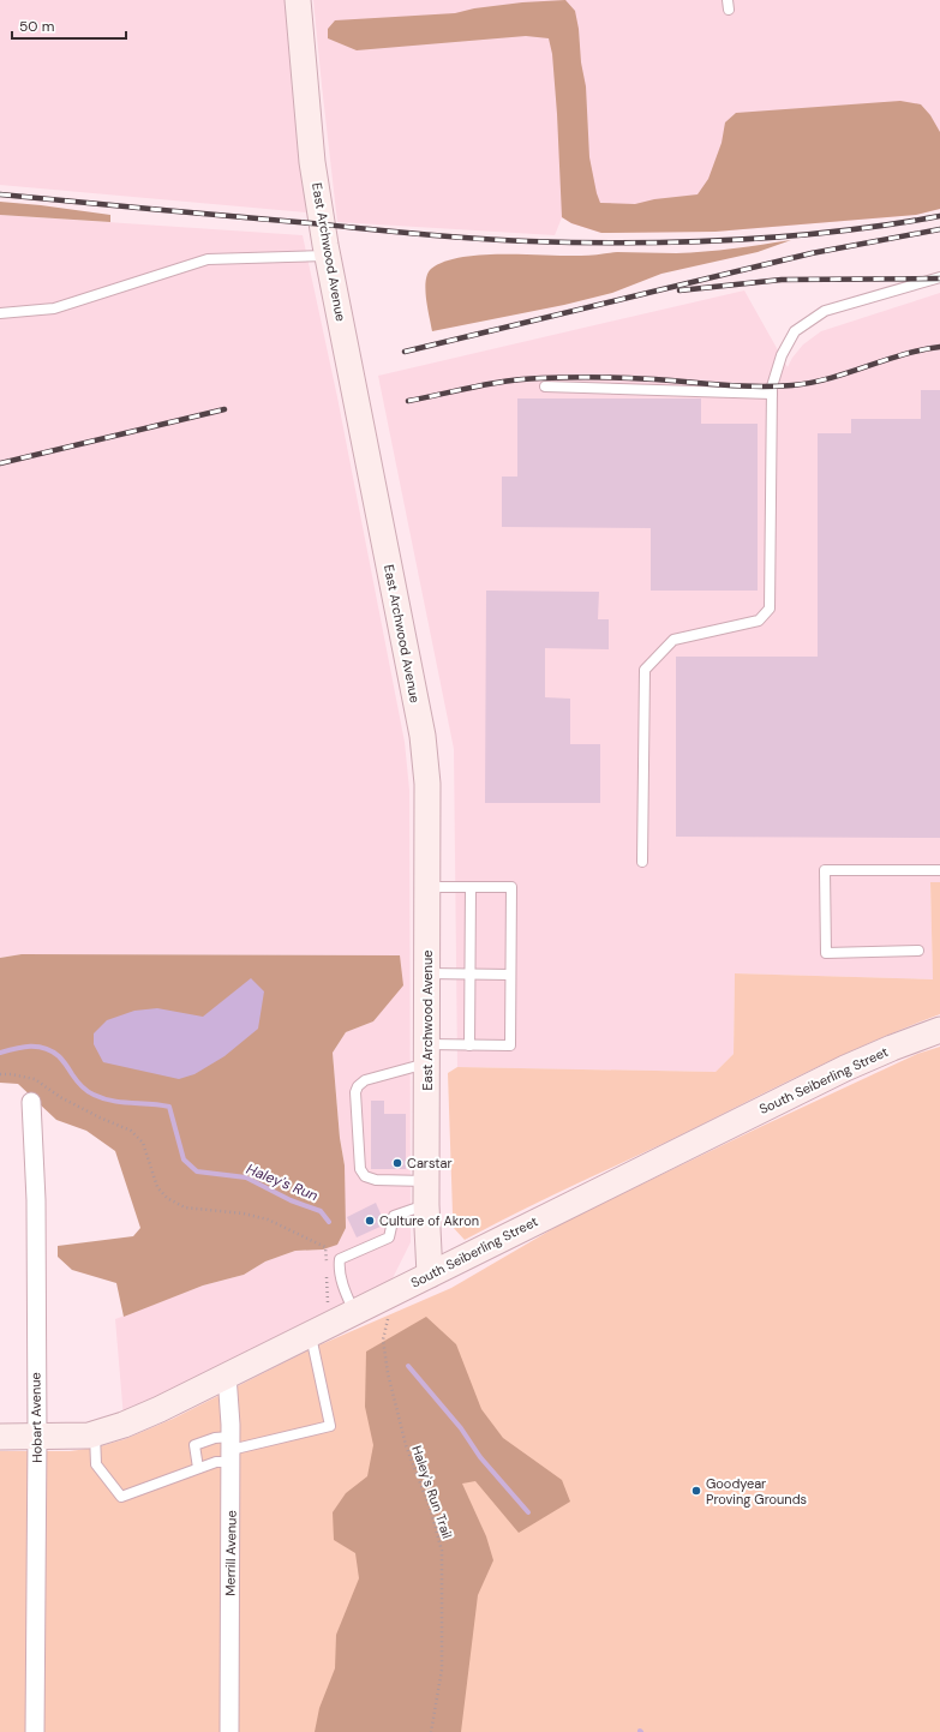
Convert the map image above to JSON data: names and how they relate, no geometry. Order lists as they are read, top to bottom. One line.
{"streets":{"main road":["East Archwood Avenue","South Seiberling Street"],"street":["Hobart Avenue","Merrill Avenue"],"path":["Haley's Run Trail"]},"crossings":[["East Archwood Avenue","South Seiberling Street"],["South Seiberling Street","Hobart Avenue"],["South Seiberling Street","Merrill Avenue"]],"water":["Haley's Run"],"places":["Carstar","Culture of Akron","Goodyear Proving Grounds"],"scale_bar":"50 m"}
